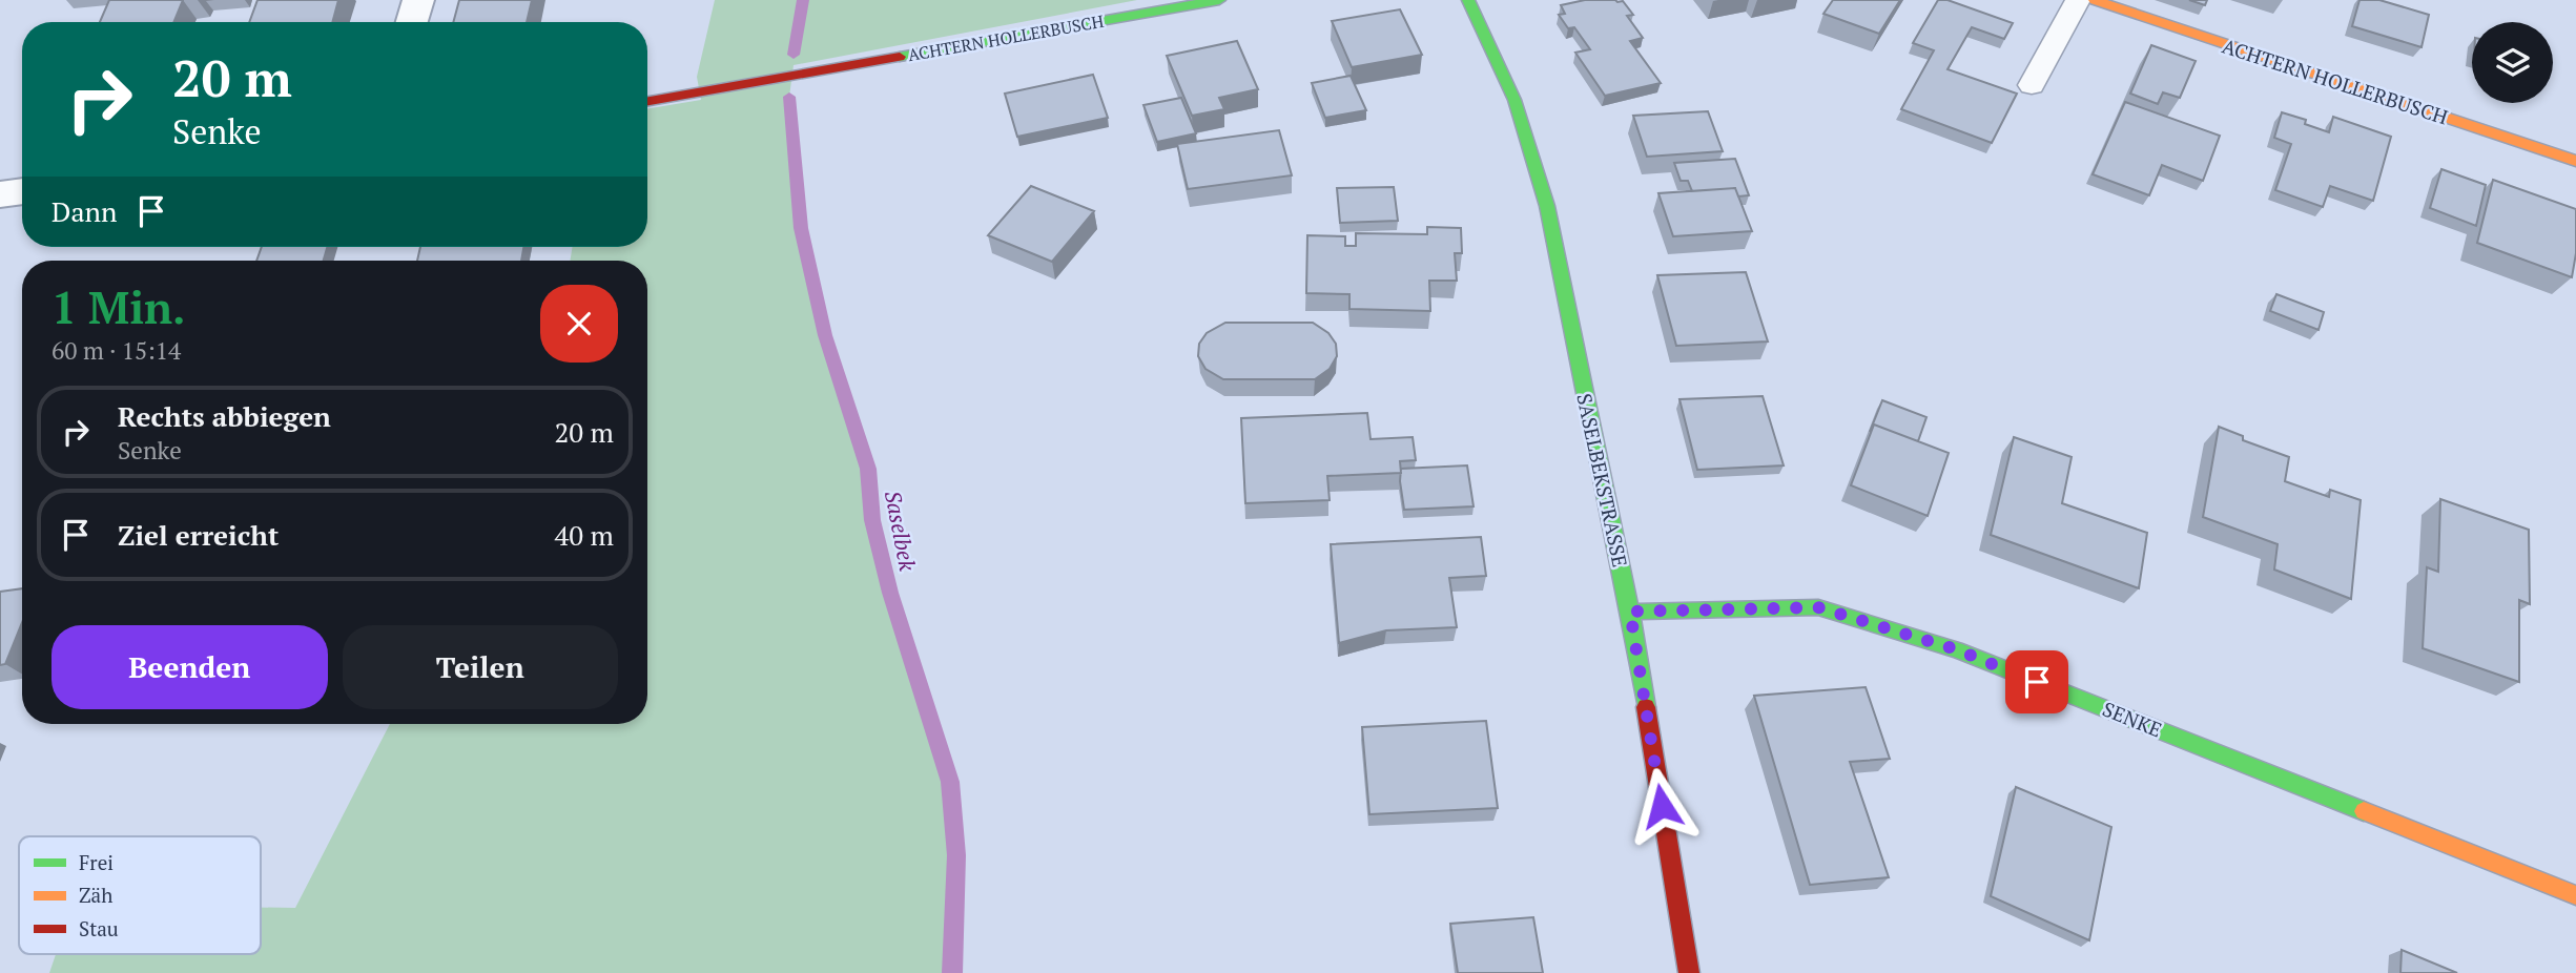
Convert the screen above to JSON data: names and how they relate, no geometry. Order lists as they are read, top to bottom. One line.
{"streets":{"street":["ACHTERN HOLLERBUSCH","SASELBEKSTRASSE","SENKE"]},"crossings":[["SASELBEKSTRASSE","SENKE"]],"water":["Saselbek"],"legend":["Frei","Zäh","Stau"],"page":{"turn":["20 m","Senke"],"then":"Dann","heading":["1 Min.","60 m · 15:14"],"list":[{"name":"Rechts abbiegen","note":"Senke","value":"20 m"},{"name":"Ziel erreicht","value":"40 m"}],"buttons":["Beenden","Teilen"]}}
